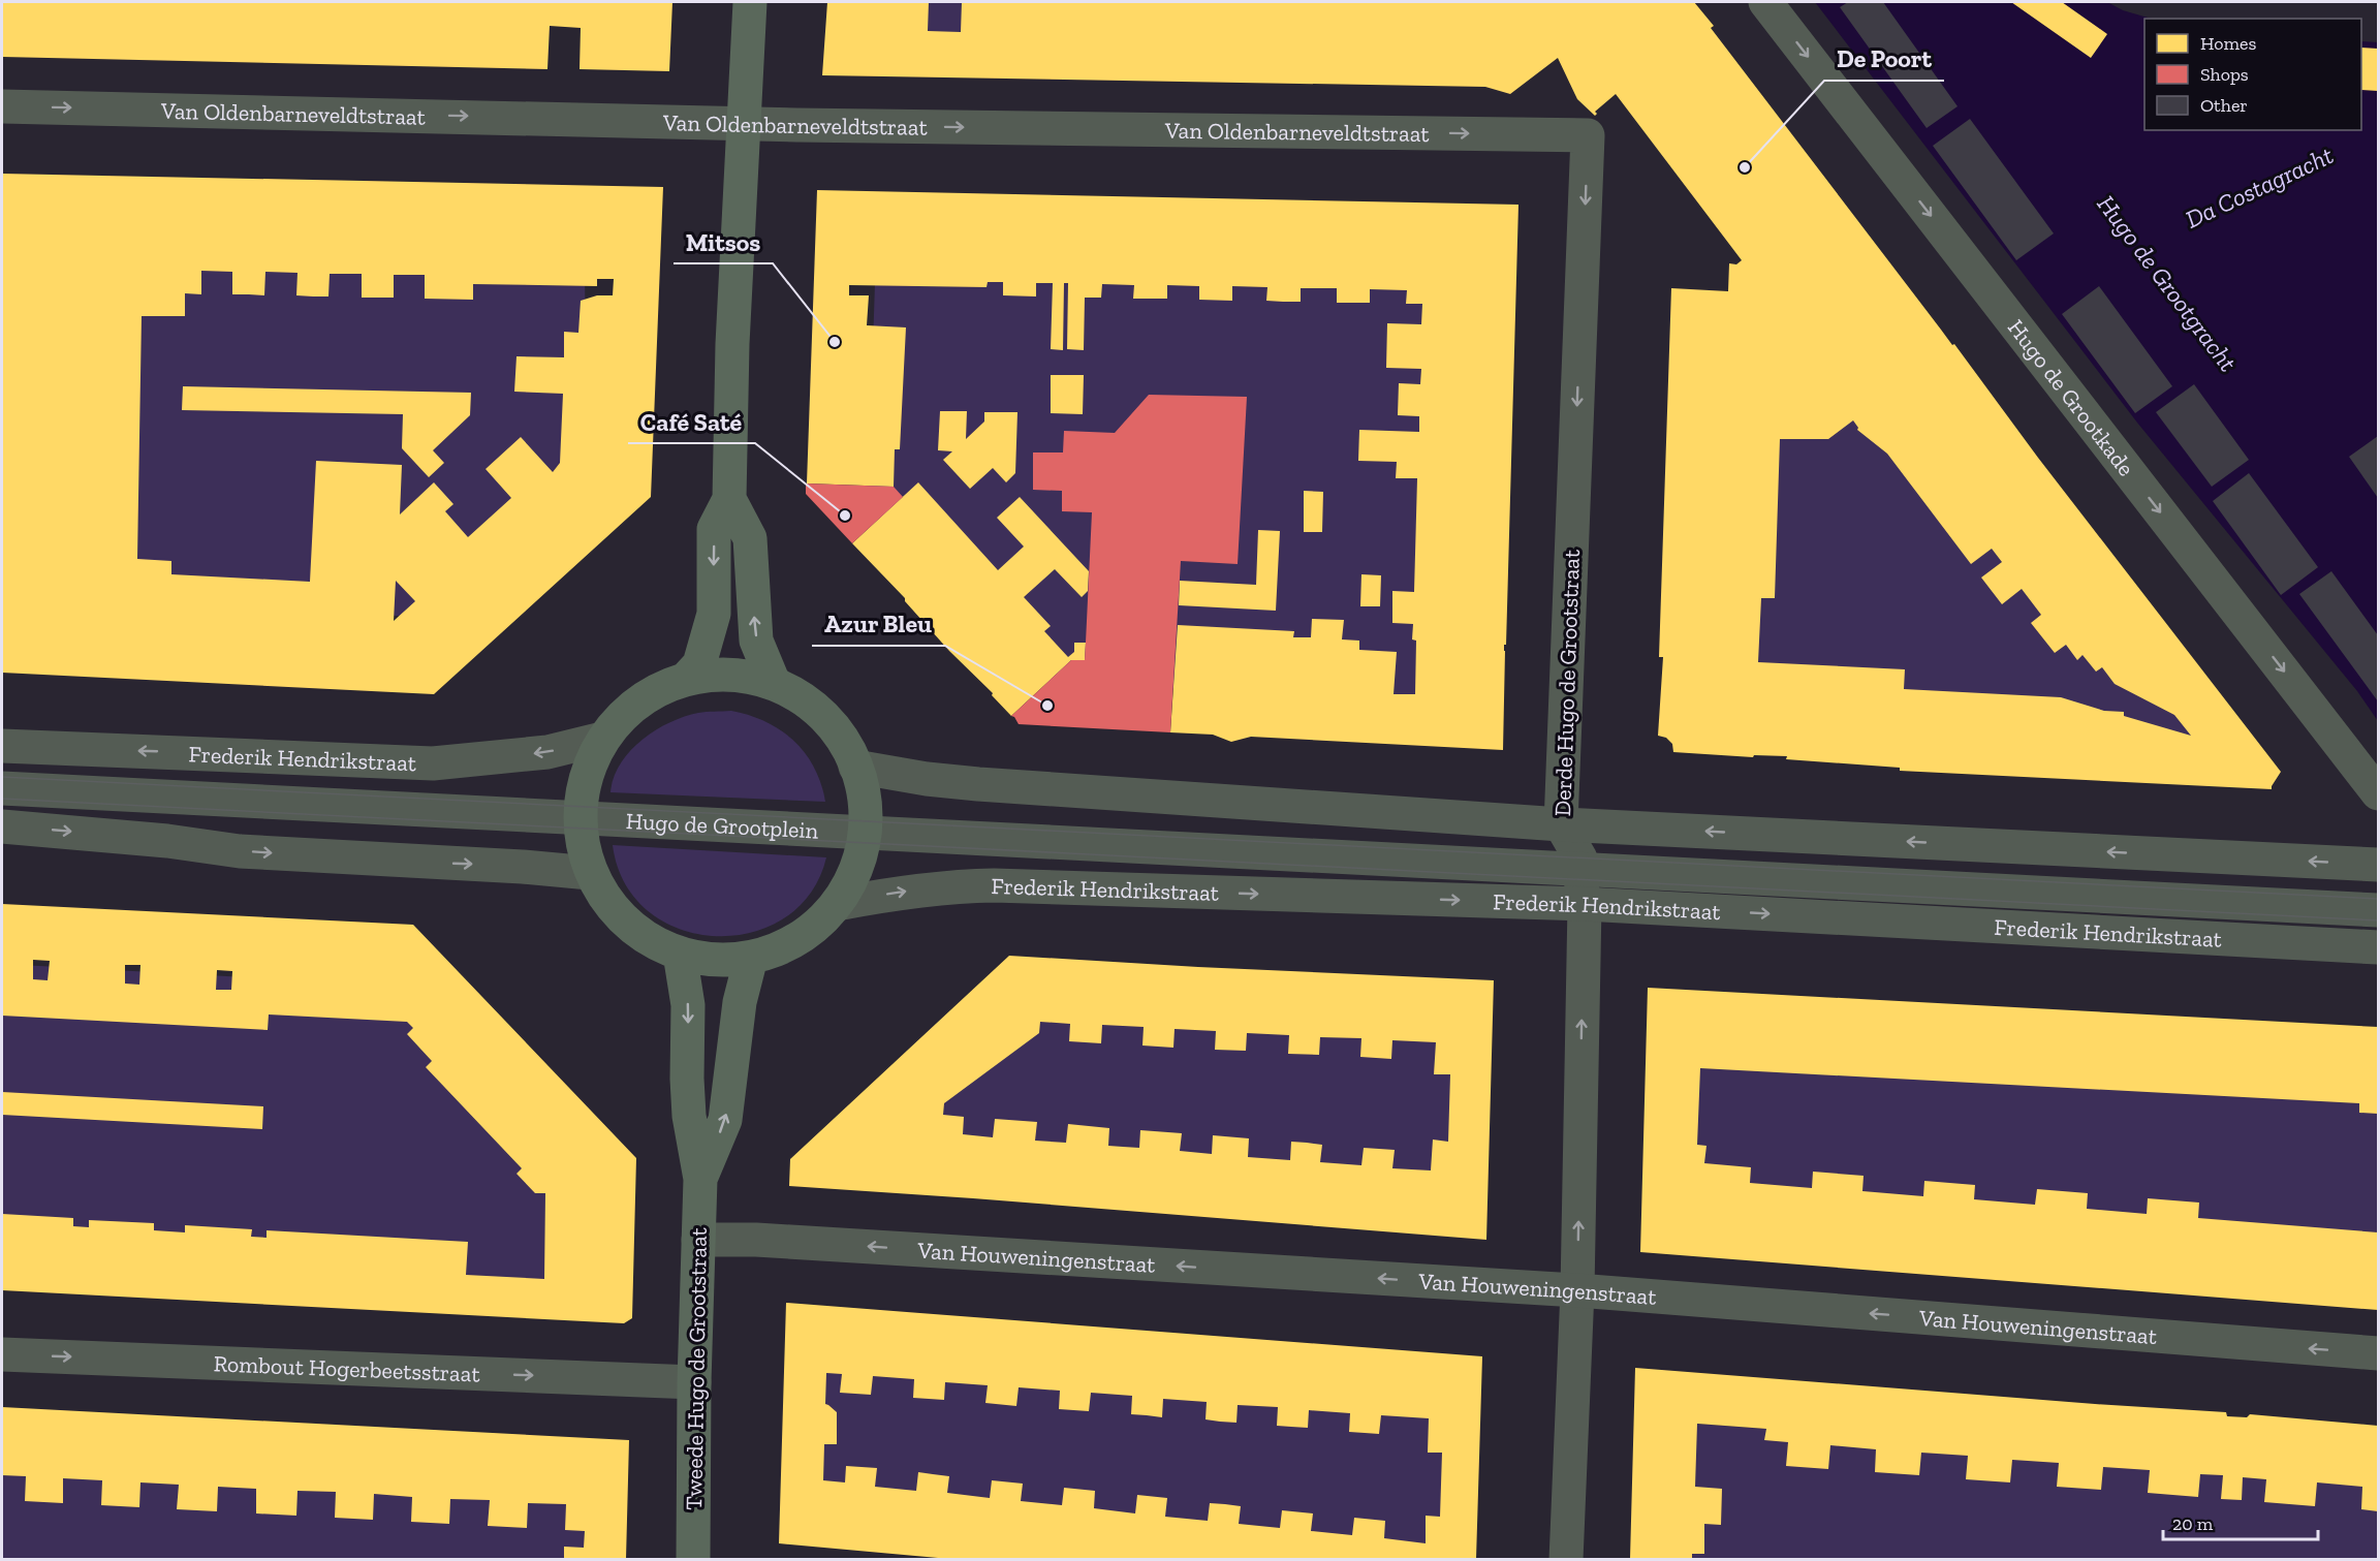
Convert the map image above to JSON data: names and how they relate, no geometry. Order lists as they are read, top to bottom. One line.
{"streets":{"main road":["Tweede Hugo de Grootstraat"],"street":["Van Oldenbarneveldtstraat","Hugo de Grootkade","Derde Hugo de Grootstraat","Frederik Hendrikstraat","Hugo de Grootplein","Van Houweningenstraat","Rombout Hogerbeetsstraat"]},"crossings":[["Van Oldenbarneveldtstraat","Derde Hugo de Grootstraat"],["Derde Hugo de Grootstraat","Frederik Hendrikstraat"],["Derde Hugo de Grootstraat","Van Houweningenstraat"],["Frederik Hendrikstraat","Hugo de Grootplein"],["Van Houweningenstraat","Tweede Hugo de Grootstraat"],["Rombout Hogerbeetsstraat","Tweede Hugo de Grootstraat"]],"one_way":["Van Oldenbarneveldtstraat","Hugo de Grootkade","Van Houweningenstraat","Rombout Hogerbeetsstraat"],"water":["Da Costagracht","Hugo de Grootgracht"],"places":["De Poort","Mitsos","Café Saté","Azur Bleu"],"legend":["Homes","Shops","Other"],"scale_bar":"20 m"}
